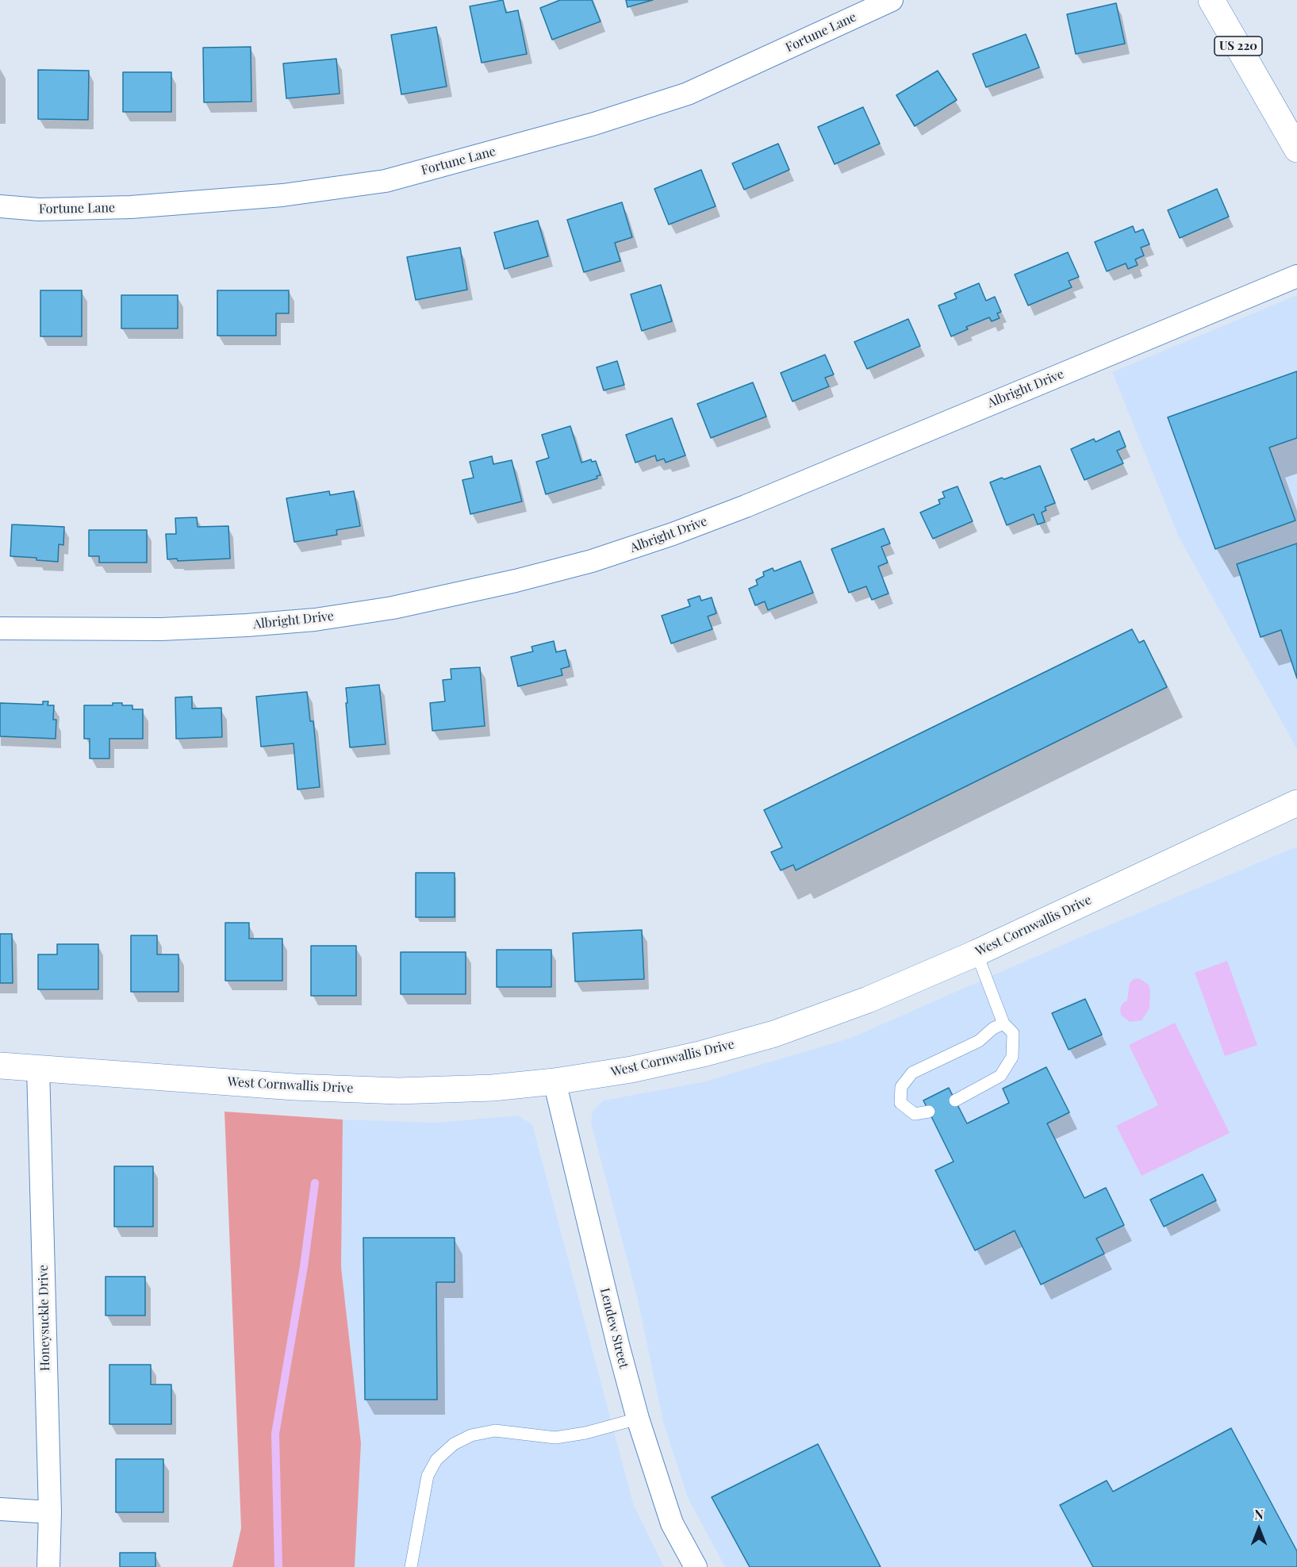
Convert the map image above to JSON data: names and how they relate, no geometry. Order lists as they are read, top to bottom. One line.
{"streets":{"street":["Fortune Lane","US 220","Albright Drive","West Cornwallis Drive","Honeysuckle Drive","Lendew Street"]},"crossings":[["West Cornwallis Drive","Honeysuckle Drive"],["West Cornwallis Drive","Lendew Street"]],"north":"top"}
